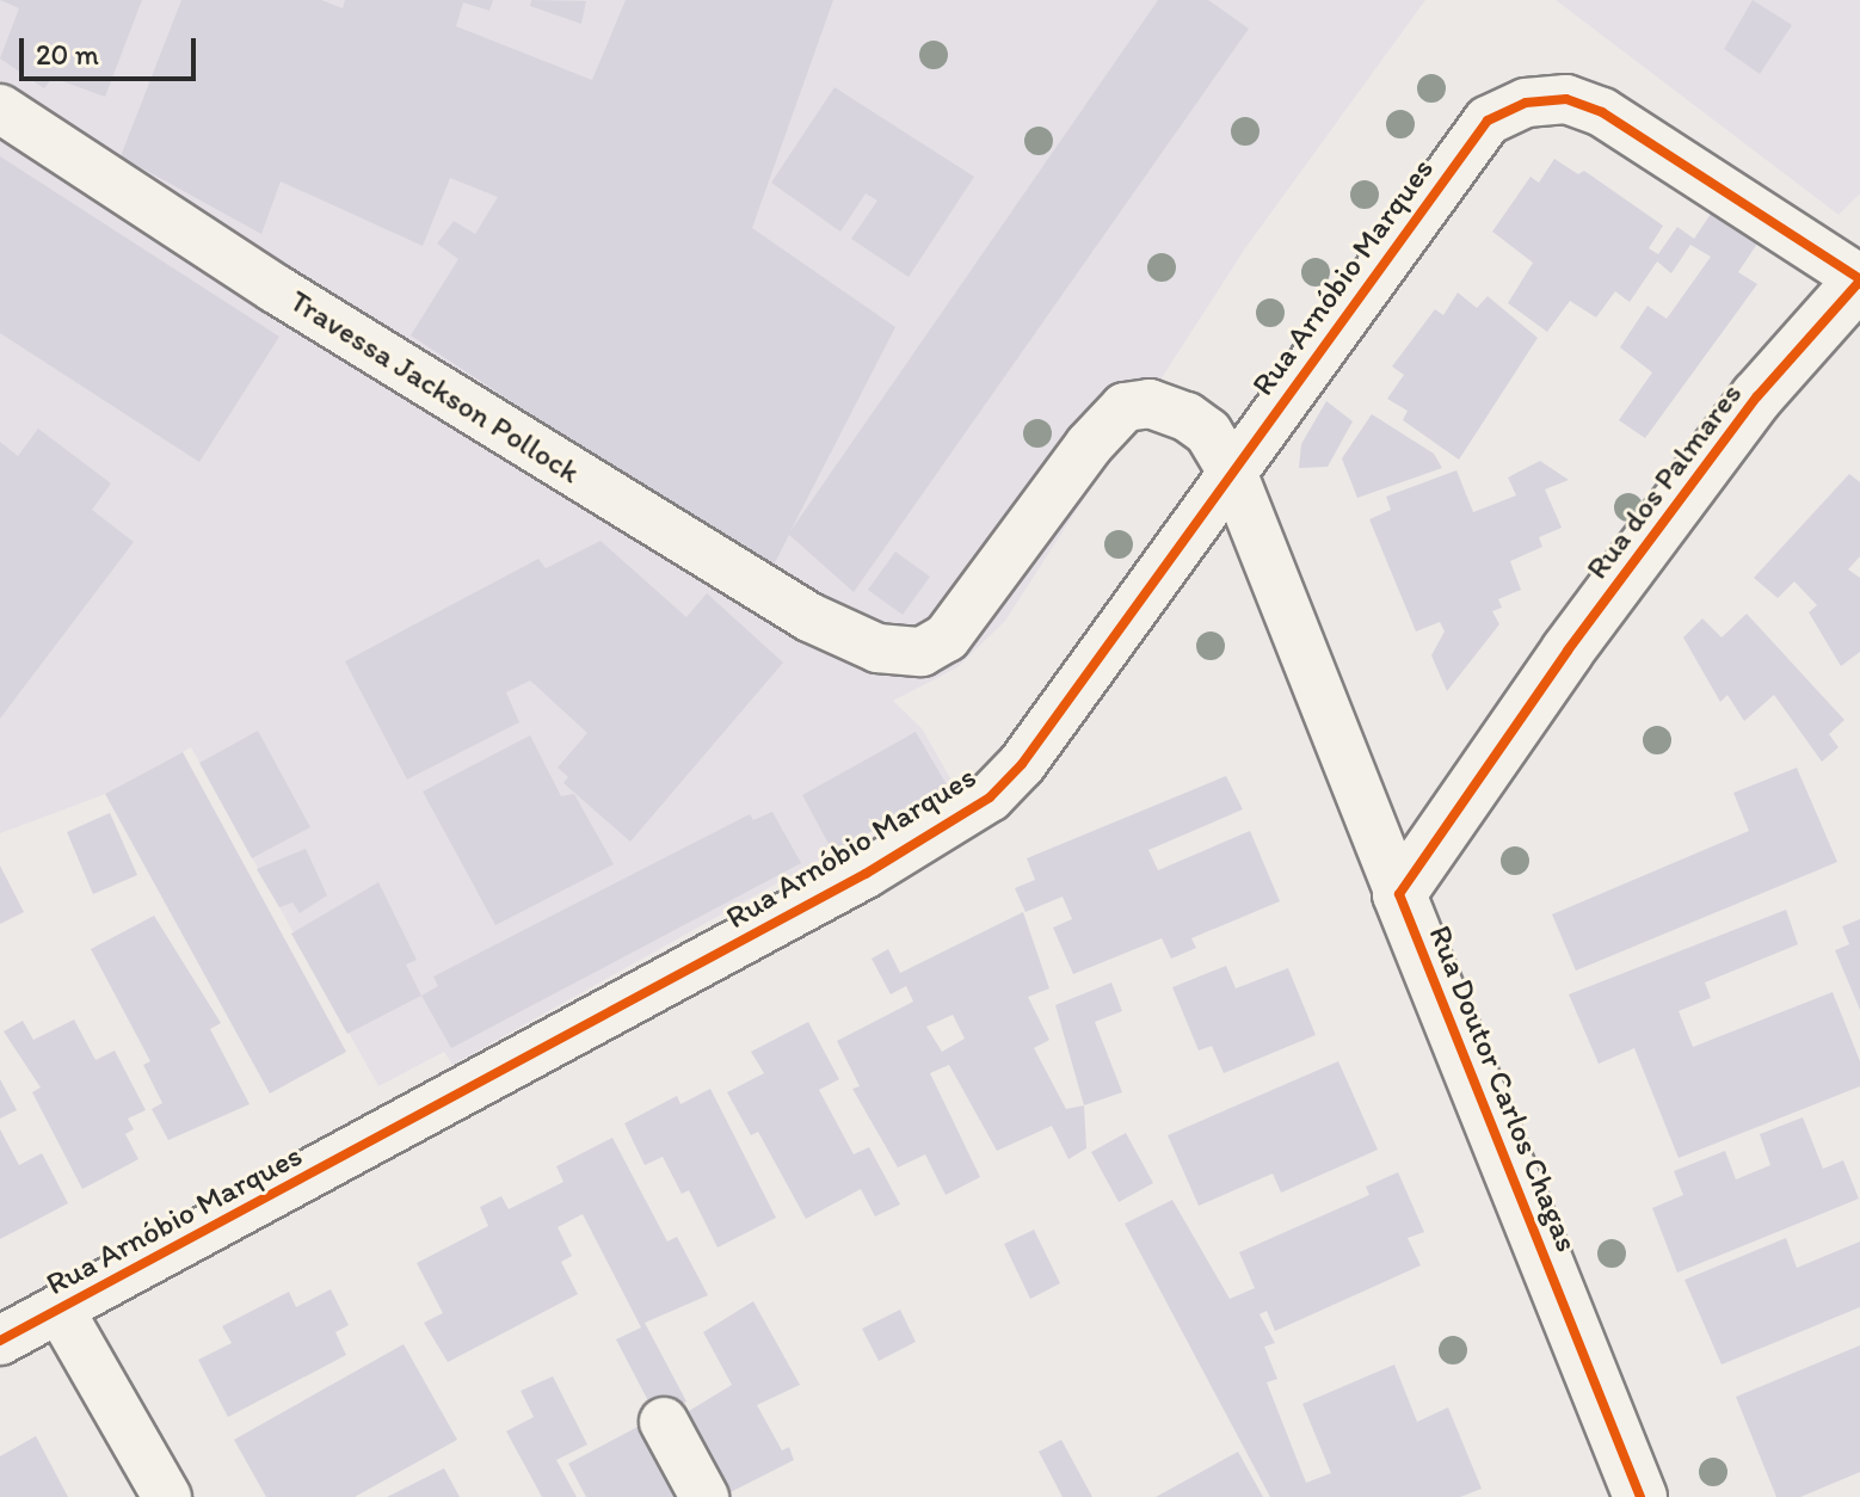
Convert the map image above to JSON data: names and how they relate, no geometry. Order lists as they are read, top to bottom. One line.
{"streets":{"main road":["Rua dos Palmares","Rua Doutor Carlos Chagas"],"street":["Rua Arnóbio Marques","Travessa Jackson Pollock"]},"crossings":[["Rua Arnóbio Marques","Rua dos Palmares"],["Rua Arnóbio Marques","Rua Doutor Carlos Chagas"],["Travessa Jackson Pollock","Rua Doutor Carlos Chagas"],["Rua dos Palmares","Rua Doutor Carlos Chagas"]],"scale_bar":"20 m"}
